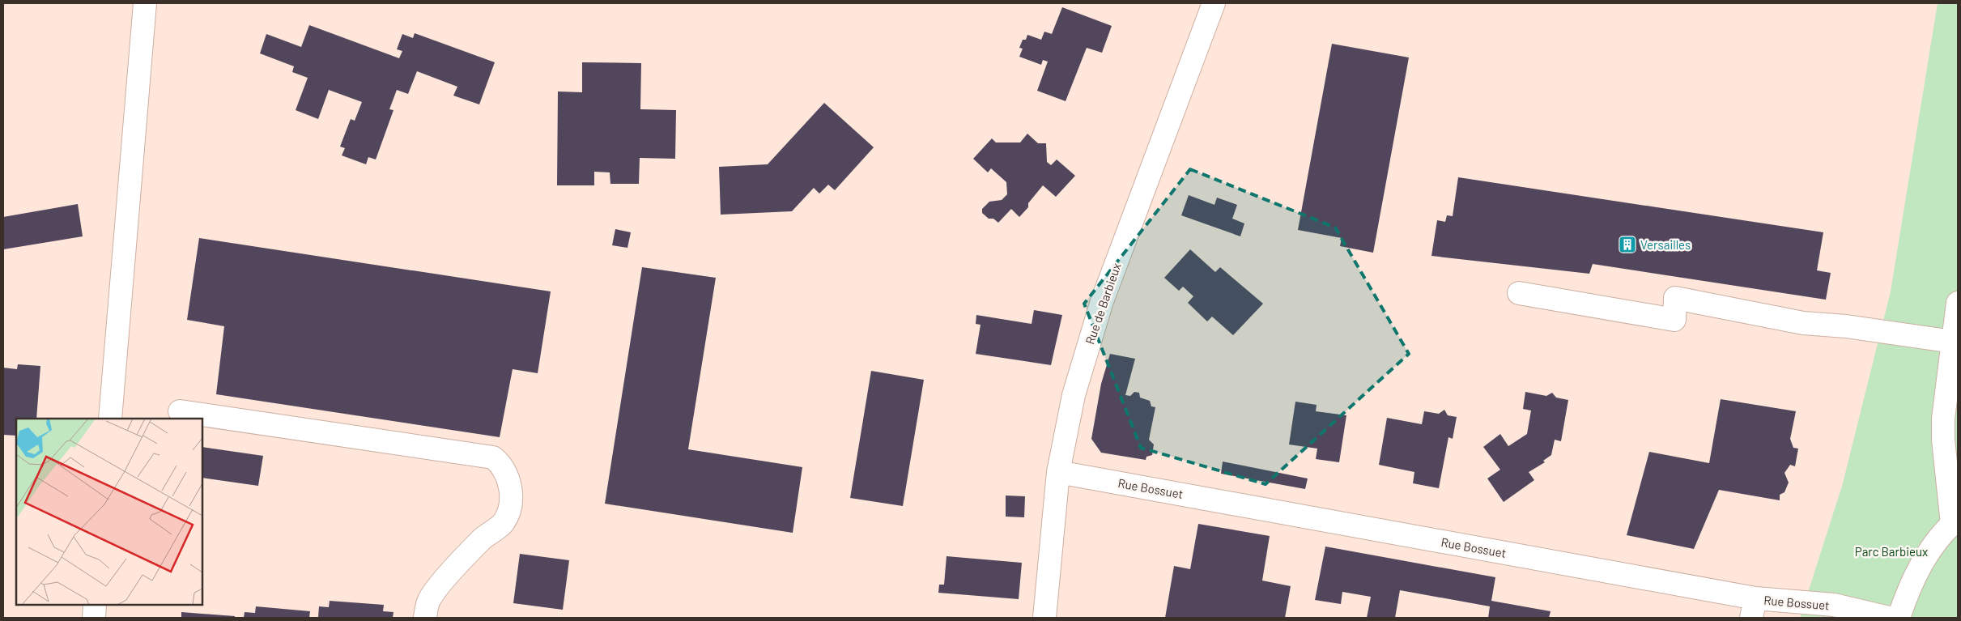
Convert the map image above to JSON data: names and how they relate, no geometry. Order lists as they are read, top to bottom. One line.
{"streets":{"street":["Rue de Barbieux","Rue Bossuet"]},"crossings":[["Rue de Barbieux","Rue Bossuet"]],"parks":["Parc Barbieux"],"places":{"building":["Versailles"]}}
